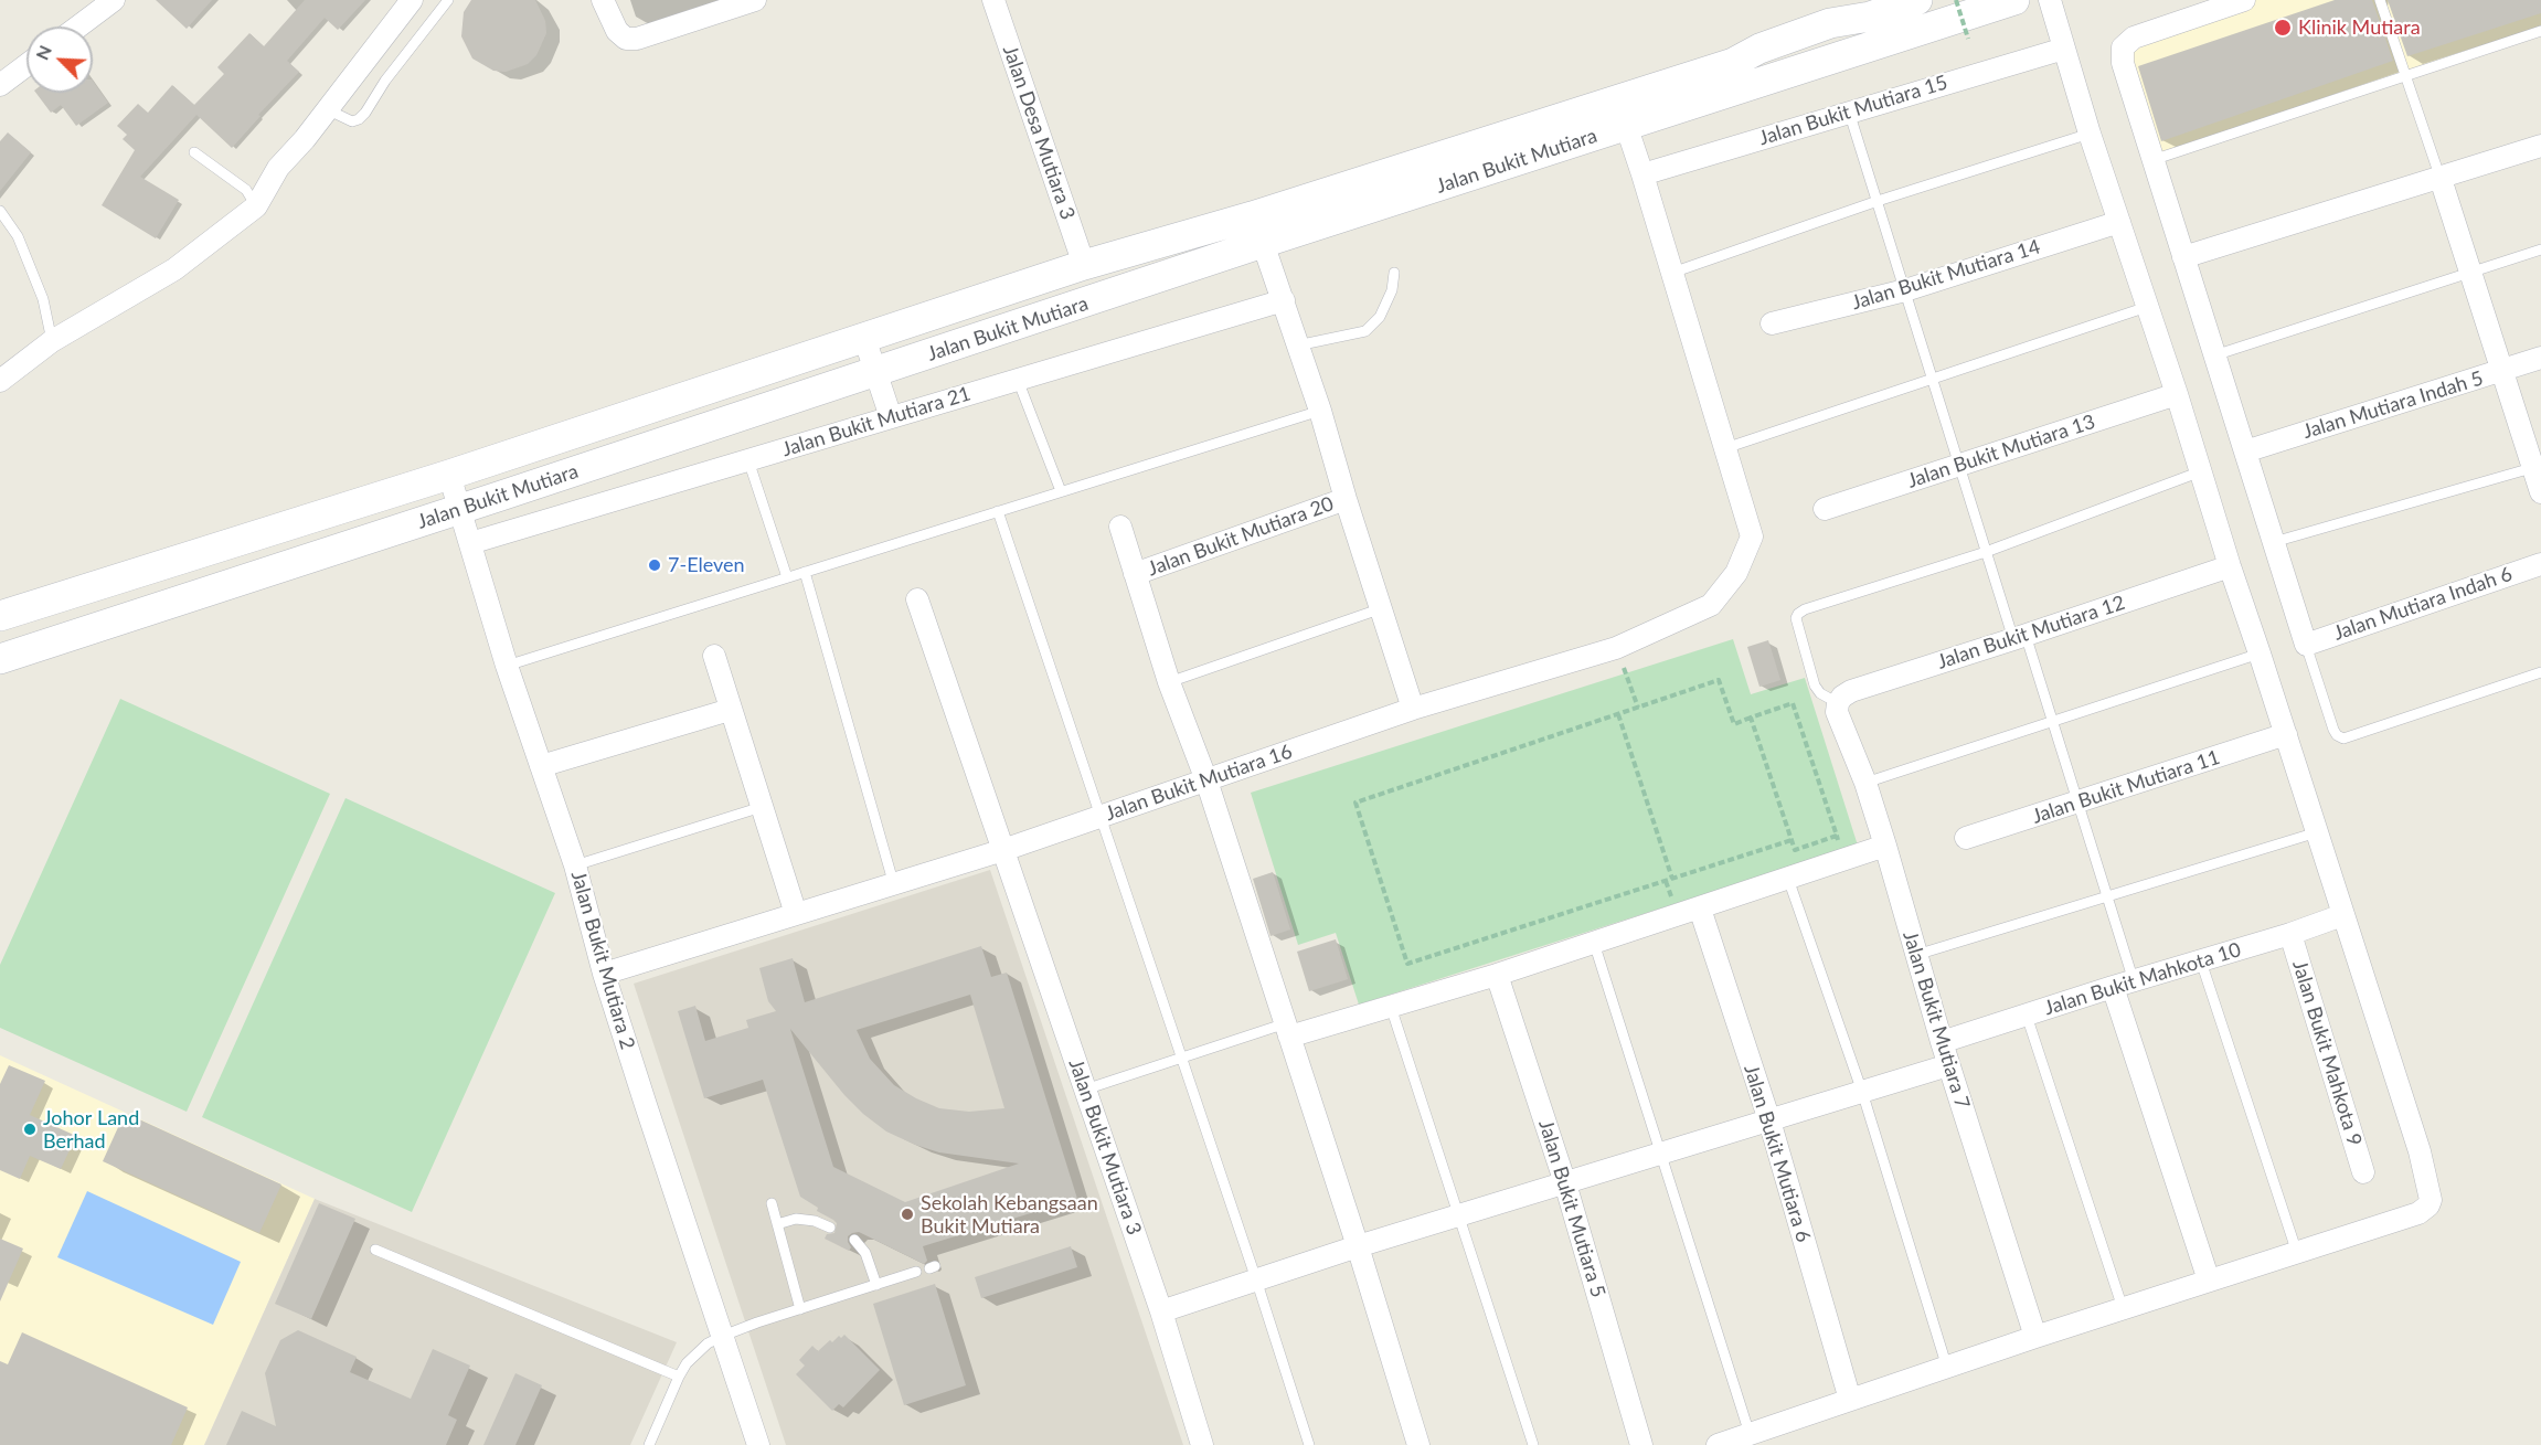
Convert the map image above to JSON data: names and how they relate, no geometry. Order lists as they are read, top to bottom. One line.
{"streets":{"street":["Jalan Bukit Mutiara 15","Jalan Desa Mutiara 3","Jalan Bukit Mutiara","Jalan Bukit Mutiara 14","Jalan Mutiara Indah 5","Jalan Bukit Mutiara 21","Jalan Bukit Mutiara 13","Jalan Bukit Mutiara 20","Jalan Mutiara Indah 6","Jalan Bukit Mutiara 12","Jalan Bukit Mutiara 16","Jalan Bukit Mutiara 11","Jalan Bukit Mutiara 2","Jalan Bukit Mahkota 10","Jalan Bukit Mutiara 7","Jalan Bukit Mahkota 9","Jalan Bukit Mutiara 3","Jalan Bukit Mutiara 6","Jalan Bukit Mutiara 5"]},"crossings":[["Jalan Desa Mutiara 3","Jalan Bukit Mutiara"],["Jalan Bukit Mutiara","Jalan Bukit Mutiara 2"],["Jalan Bukit Mutiara 21","Jalan Bukit Mutiara 2"],["Jalan Bukit Mutiara 12","Jalan Bukit Mutiara 7"],["Jalan Bukit Mutiara 16","Jalan Bukit Mutiara 2"],["Jalan Bukit Mutiara 16","Jalan Bukit Mutiara 3"],["Jalan Bukit Mahkota 10","Jalan Bukit Mutiara 7"],["Jalan Bukit Mahkota 10","Jalan Bukit Mahkota 9"]],"places":["Klinik Mutiara","7-Eleven","Johor Land Berhad","Sekolah Kebangsaan Bukit Mutiara"],"north":"top left"}
